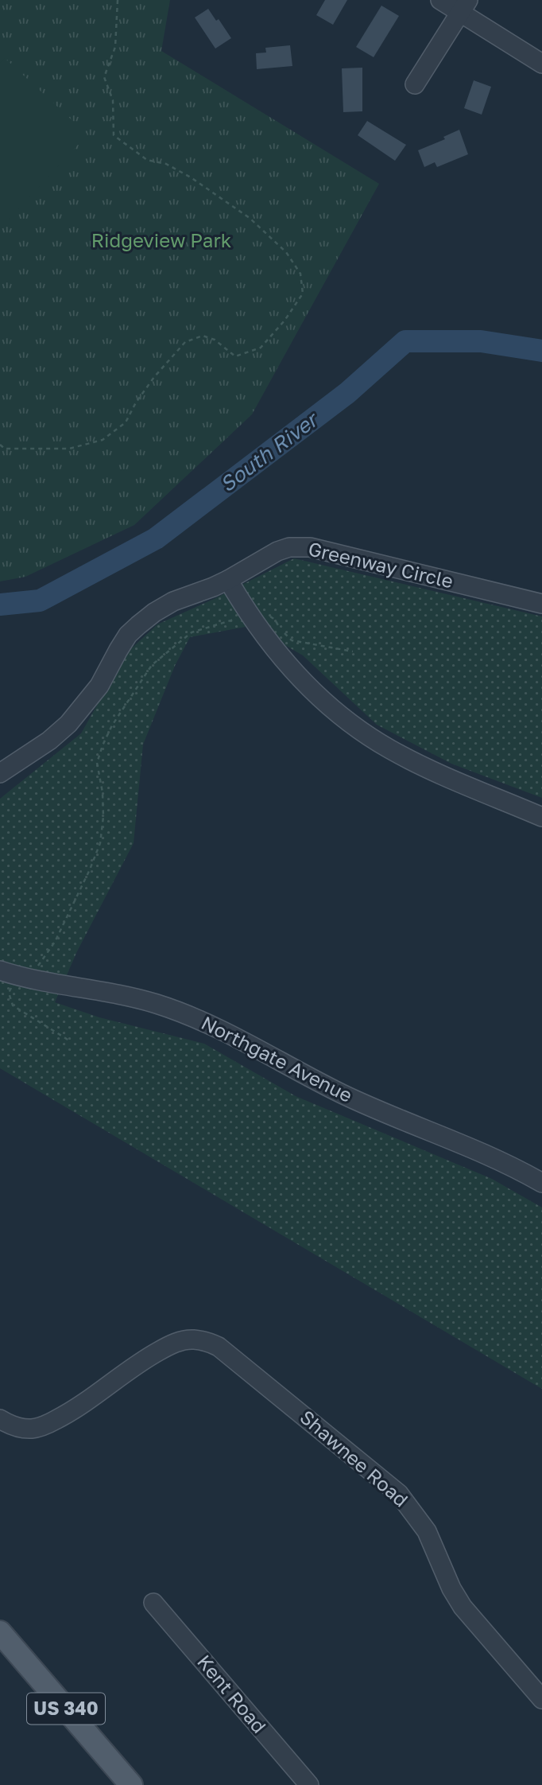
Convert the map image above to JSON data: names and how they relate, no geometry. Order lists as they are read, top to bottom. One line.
{"streets":{"main road":["US 340"],"street":["Greenway Circle","Northgate Avenue","Shawnee Road","Kent Road"]},"water":["South River"],"parks":["Ridgeview Park"]}
